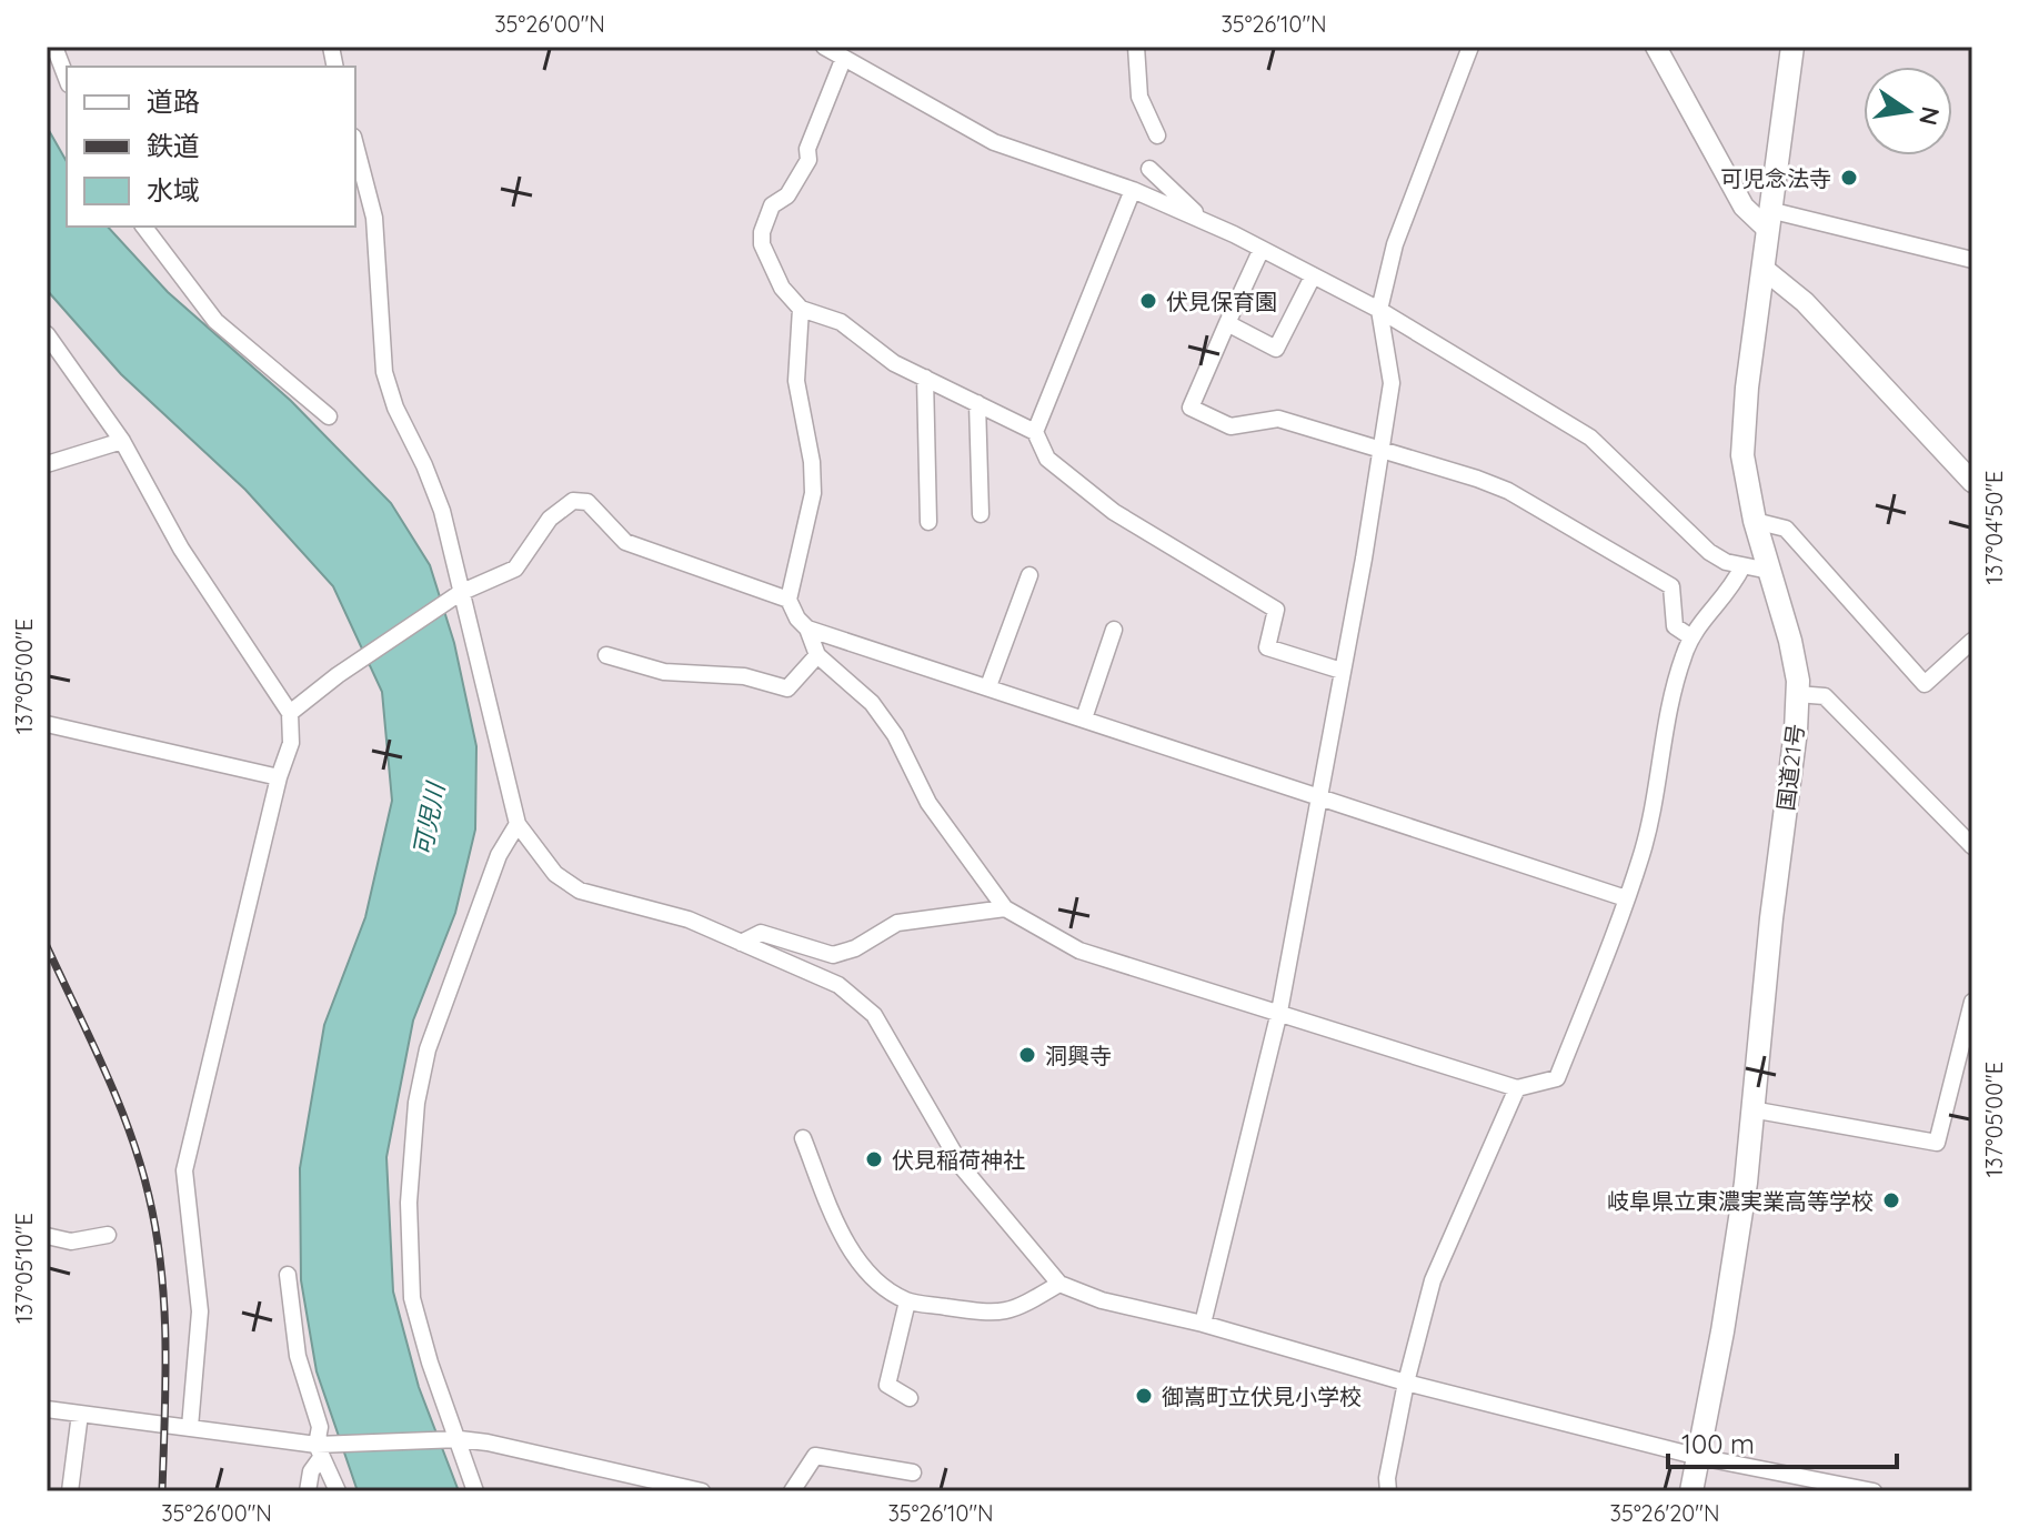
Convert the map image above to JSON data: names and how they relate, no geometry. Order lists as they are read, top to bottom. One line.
{"streets":{"highway":["国道21号"]},"water":["可児川"],"places":["可児念法寺","伏見保育園","洞興寺","伏見稲荷神社","岐阜県立東濃実業高等学校","御嵩町立伏見小学校"],"legend":["道路","鉄道","水域"],"scale_bar":"100 m","north":"right","coordinates":["35°26'00\"N","35°26'10\"N","137°04'50\"E","137°05'00\"E","137°05'10\"E","35°26'20\"N"]}
